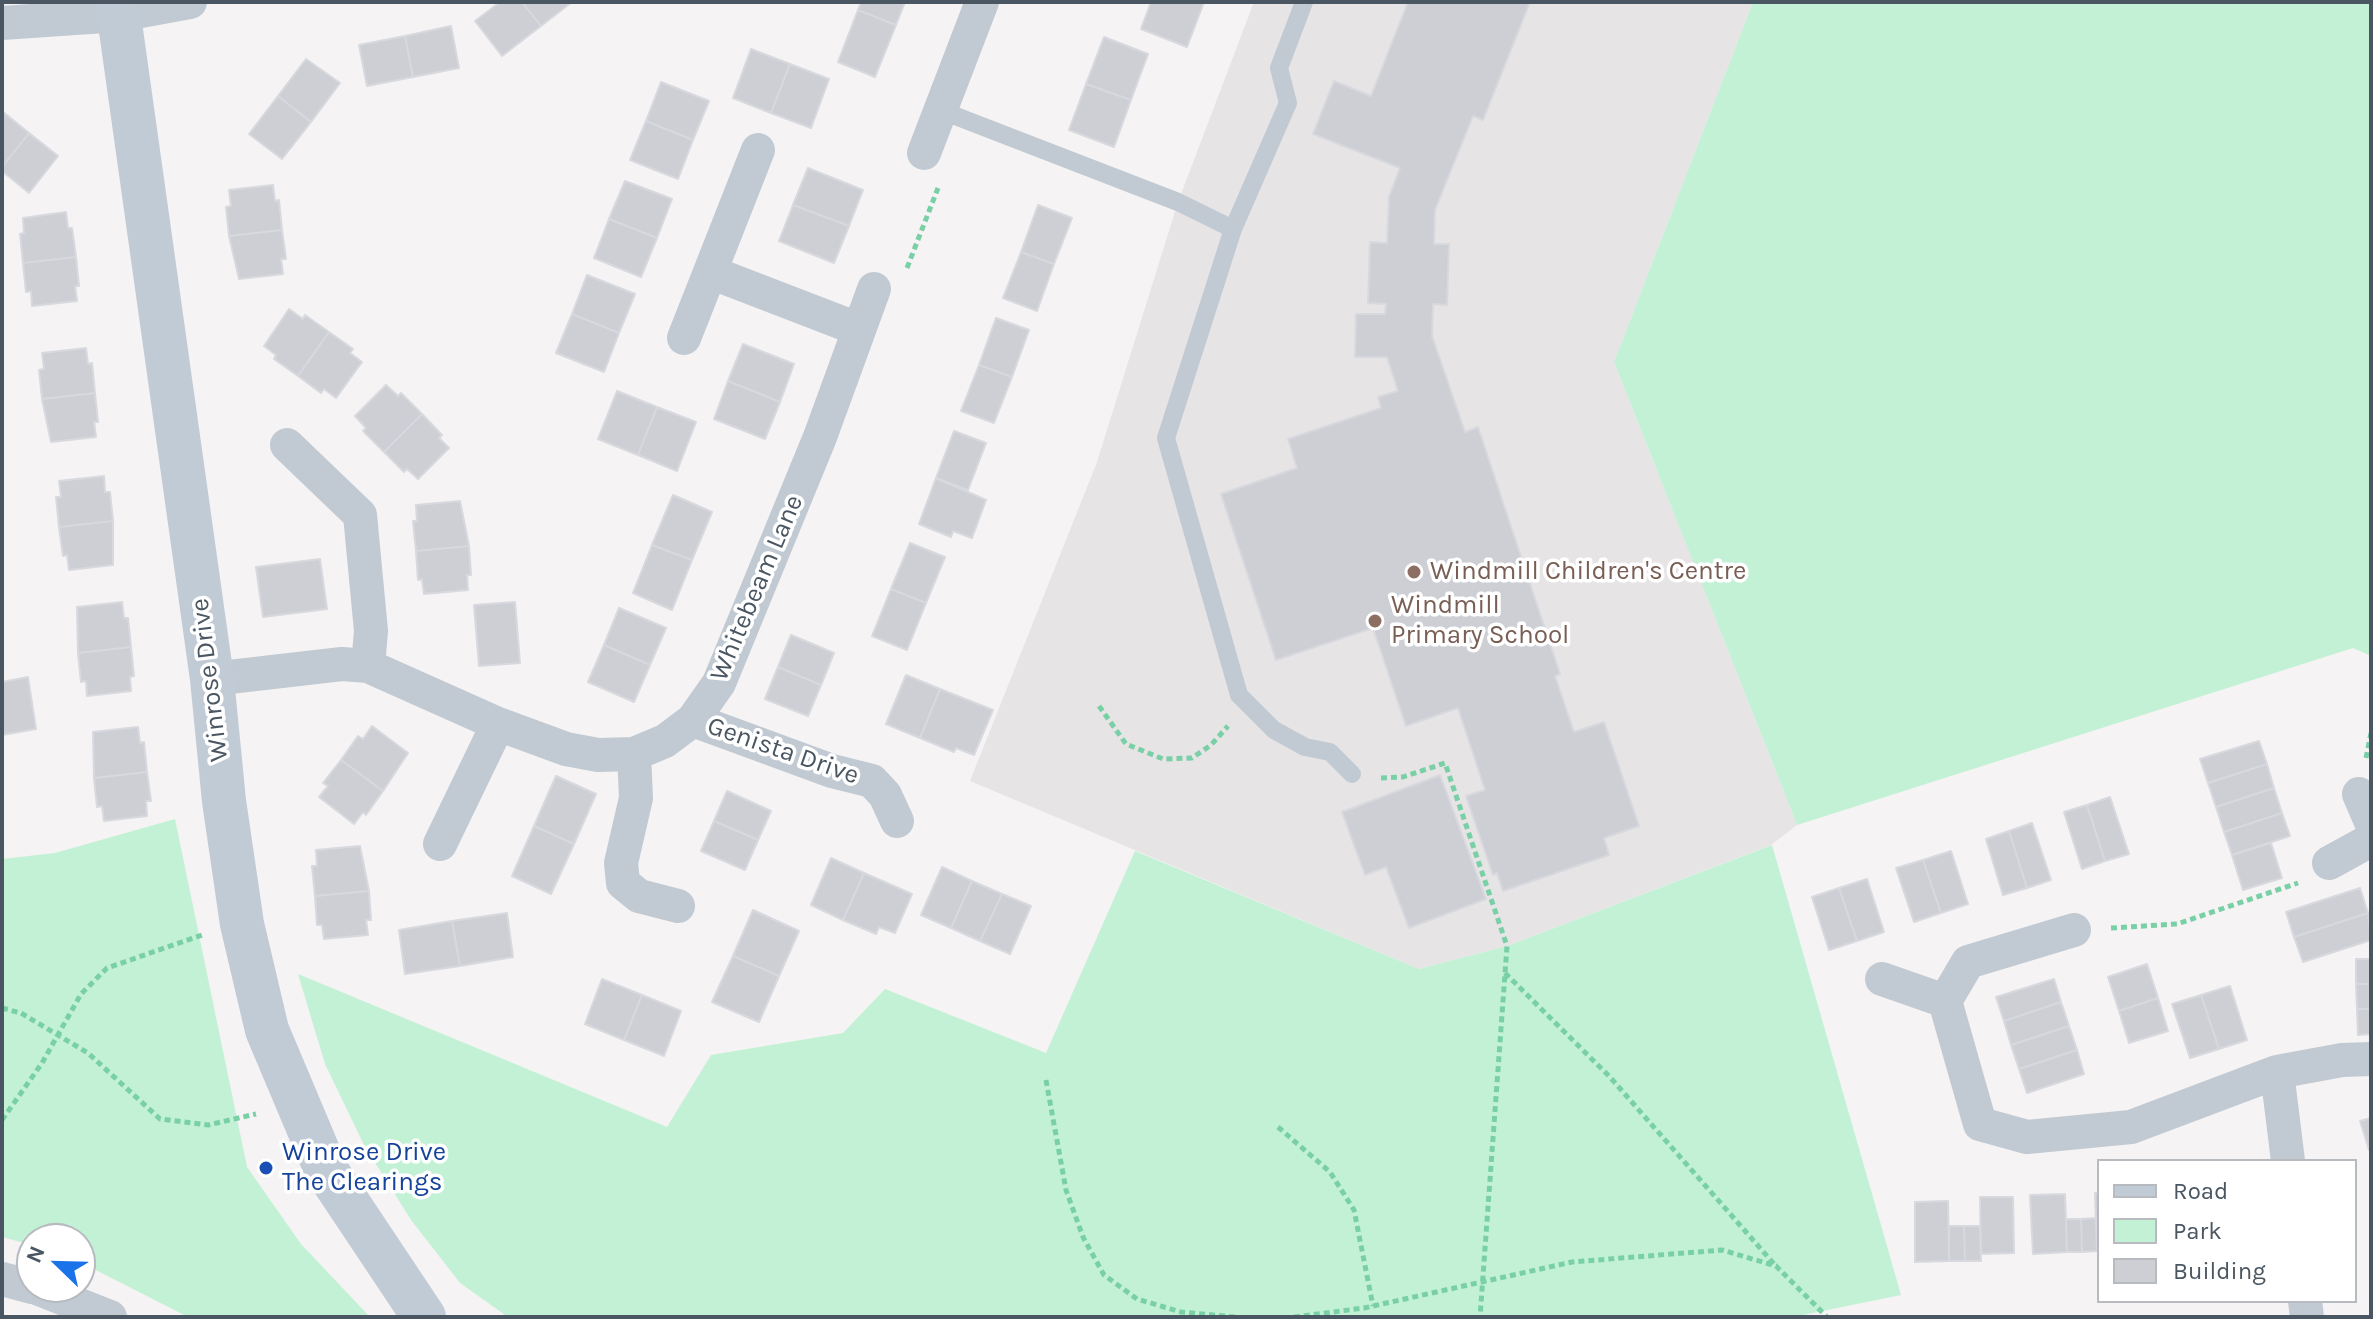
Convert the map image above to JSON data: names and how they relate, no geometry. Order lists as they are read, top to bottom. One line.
{"streets":{"street":["Whitebeam Lane","Winrose Drive","Genista Drive"]},"crossings":[["Whitebeam Lane","Winrose Drive"],["Whitebeam Lane","Genista Drive"]],"places":["Windmill Children's Centre","Windmill Primary School","Winrose Drive The Clearings"],"legend":["Road","Park","Building"],"north":"top left"}
